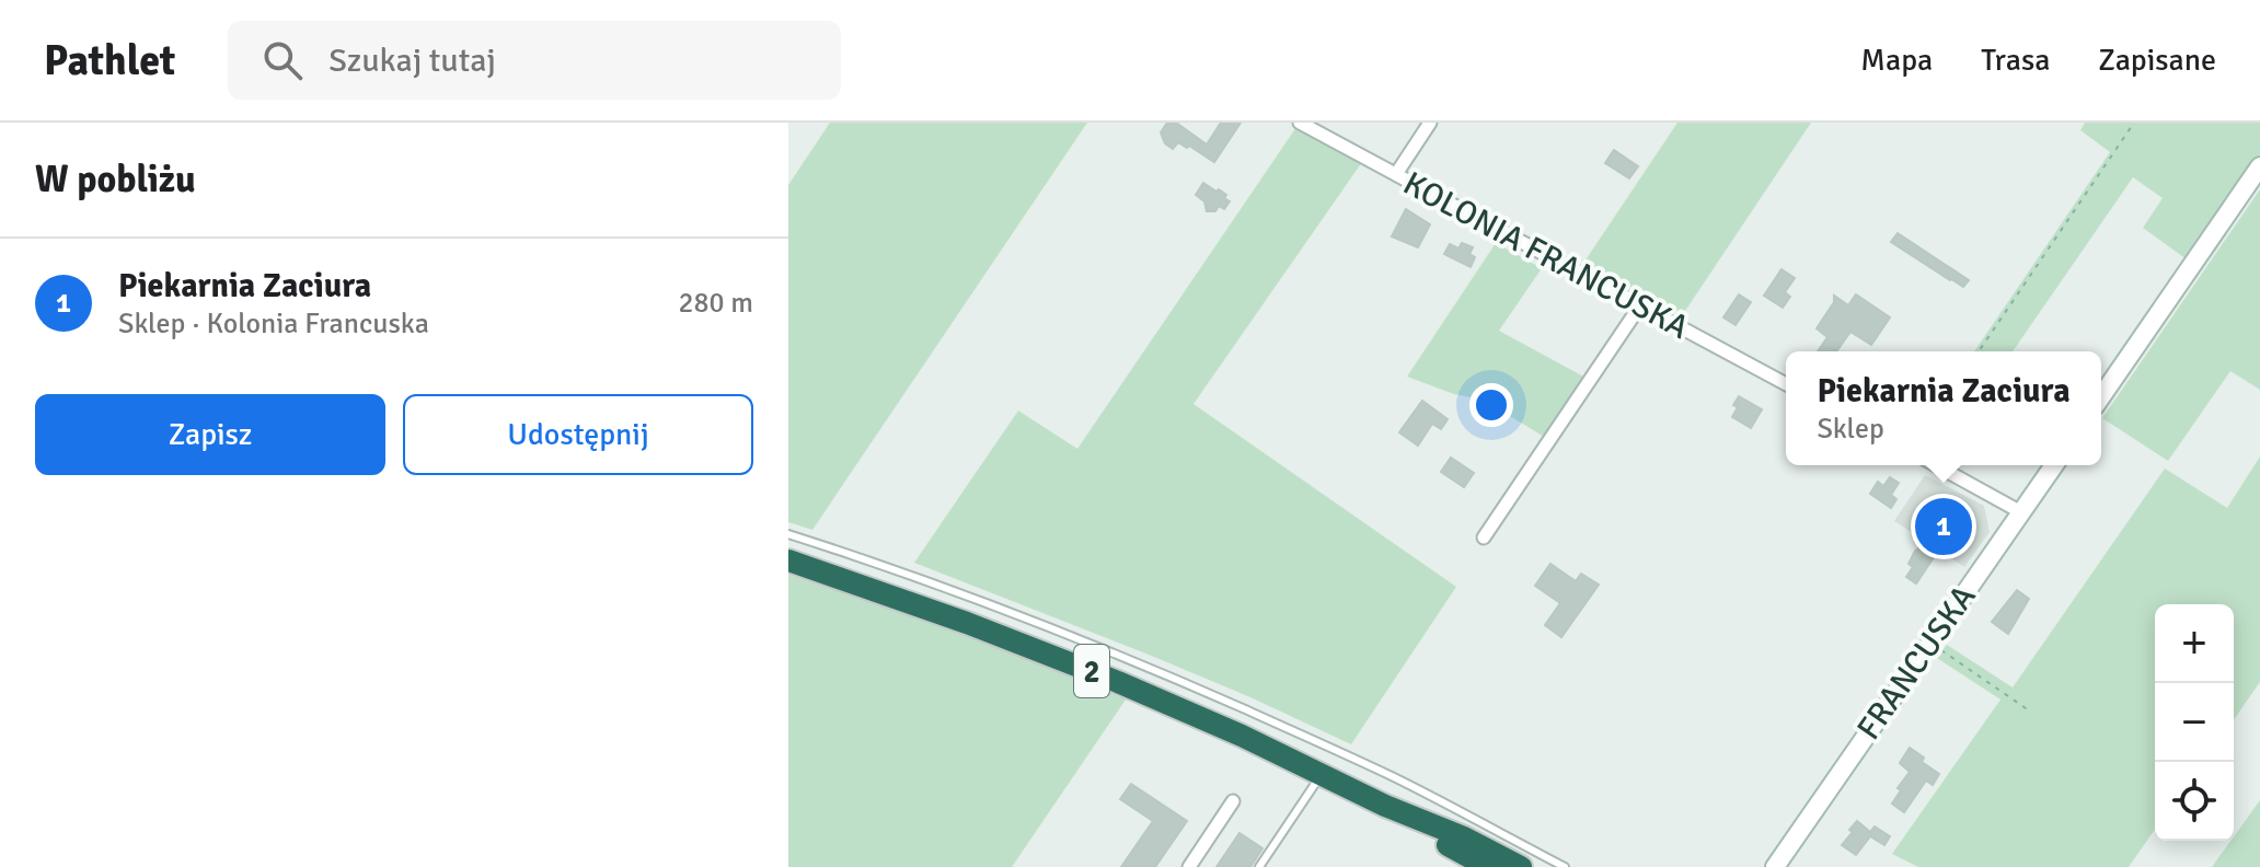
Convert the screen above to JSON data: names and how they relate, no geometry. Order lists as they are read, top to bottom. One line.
{"streets":{"highway":["2"],"street":["KOLONIA FRANCUSKA","FRANCUSKA"]},"page":{"header":"Pathlet","search":"Szukaj tutaj","nav":["Mapa","Trasa","Zapisane"],"heading":"W pobliżu","list":[{"mark":"1","name":"Piekarnia Zaciura","note":"Sklep · Kolonia Francuska","value":"280 m"}],"popup":["Piekarnia Zaciura","Sklep"],"buttons":["Zapisz","Udostępnij"],"pins":"1","map_buttons":["+","−"]}}
